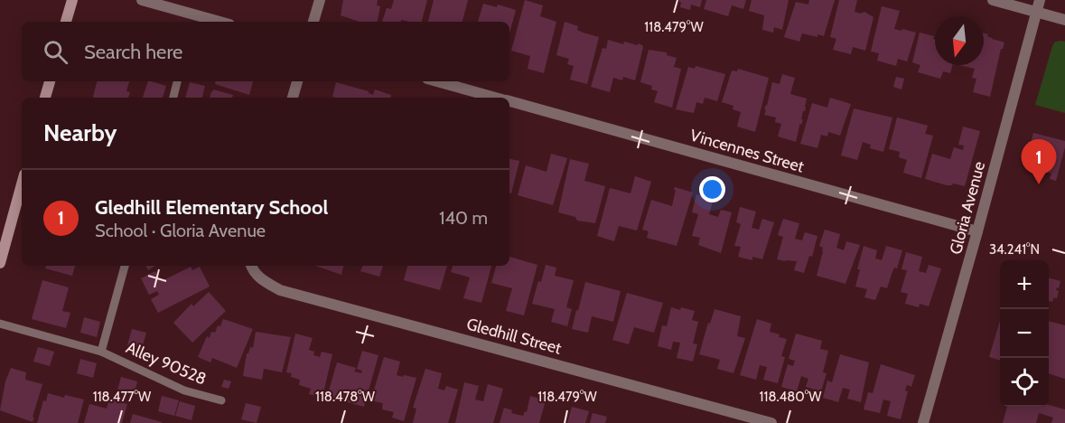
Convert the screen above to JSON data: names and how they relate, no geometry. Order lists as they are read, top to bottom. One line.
{"streets":{"street":["Vincennes Street","Gloria Avenue","Gledhill Street"],"lane":["Alley 90528"]},"crossings":[["Vincennes Street","Gloria Avenue"]],"north":"bottom","page":{"search":"Search here","heading":"Nearby","pins":"1","list":[{"mark":"1","name":"Gledhill Elementary School","note":"School · Gloria Avenue","value":"140 m"}],"map_buttons":["+","−"]},"coordinates":["118.479°W","34.241°N","118.477°W","118.478°W","118.480°W"]}
